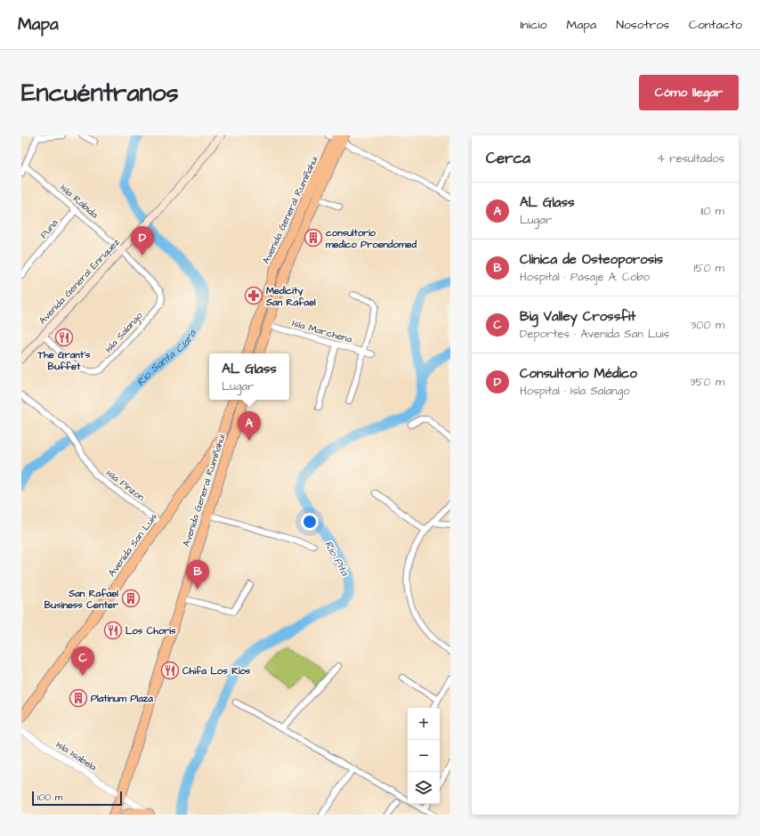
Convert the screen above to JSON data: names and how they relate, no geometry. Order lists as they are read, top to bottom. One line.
{"streets":{"highway":["Avenida General Rumiñahui","Avenida San Luis"],"main road":["Avenida General Enríquez"],"street":["Isla Ràbida","Punà","Isla Marchena","Isla Salango","Isla Pinzòn","Isla Isabela"]},"crossings":[["Isla Ràbida","Punà"],["Isla Ràbida","Avenida General Enríquez"],["Isla Ràbida","Isla Salango"],["Avenida General Rumiñahui","Isla Marchena"],["Avenida General Rumiñahui","Avenida San Luis"],["Avenida General Rumiñahui","Isla Isabela"],["Avenida General Enríquez","Isla Salango"],["Isla Pinzòn","Avenida San Luis"]],"water":["Río Santa Clara","Río Pita"],"places":{"building":["consultorio medico Proendomed","San Rafael Business Center","Platinum Plaza"],"pharmacy":["Medicity San Rafael"],"restaurant":["The Grant's Buffet","Los Choris","Chifa Los Rios"]},"scale_bar":"100 m","page":{"header":"Mapa","nav":["Inicio","Mapa","Nosotros","Contacto"],"buttons":"Cómo llegar","title":"Encuéntranos","heading":["Cerca","4 resultados"],"list":[{"mark":"A","name":"AL Glass","note":"Lugar","value":"110 m"},{"mark":"B","name":"Clinica de Osteoporosis","note":"Hospital · Pasaje A. Cobo","value":"150 m"},{"mark":"C","name":"Big Valley Crossfit","note":"Deportes · Avenida San Luis","value":"300 m"},{"mark":"D","name":"Consultorio Médico","note":"Hospital · Isla Salango","value":"350 m"}],"pins":["D","A","B","C"],"popup":["AL Glass","Lugar"],"map_buttons":["+","−"],"scale":"100 m"}}
